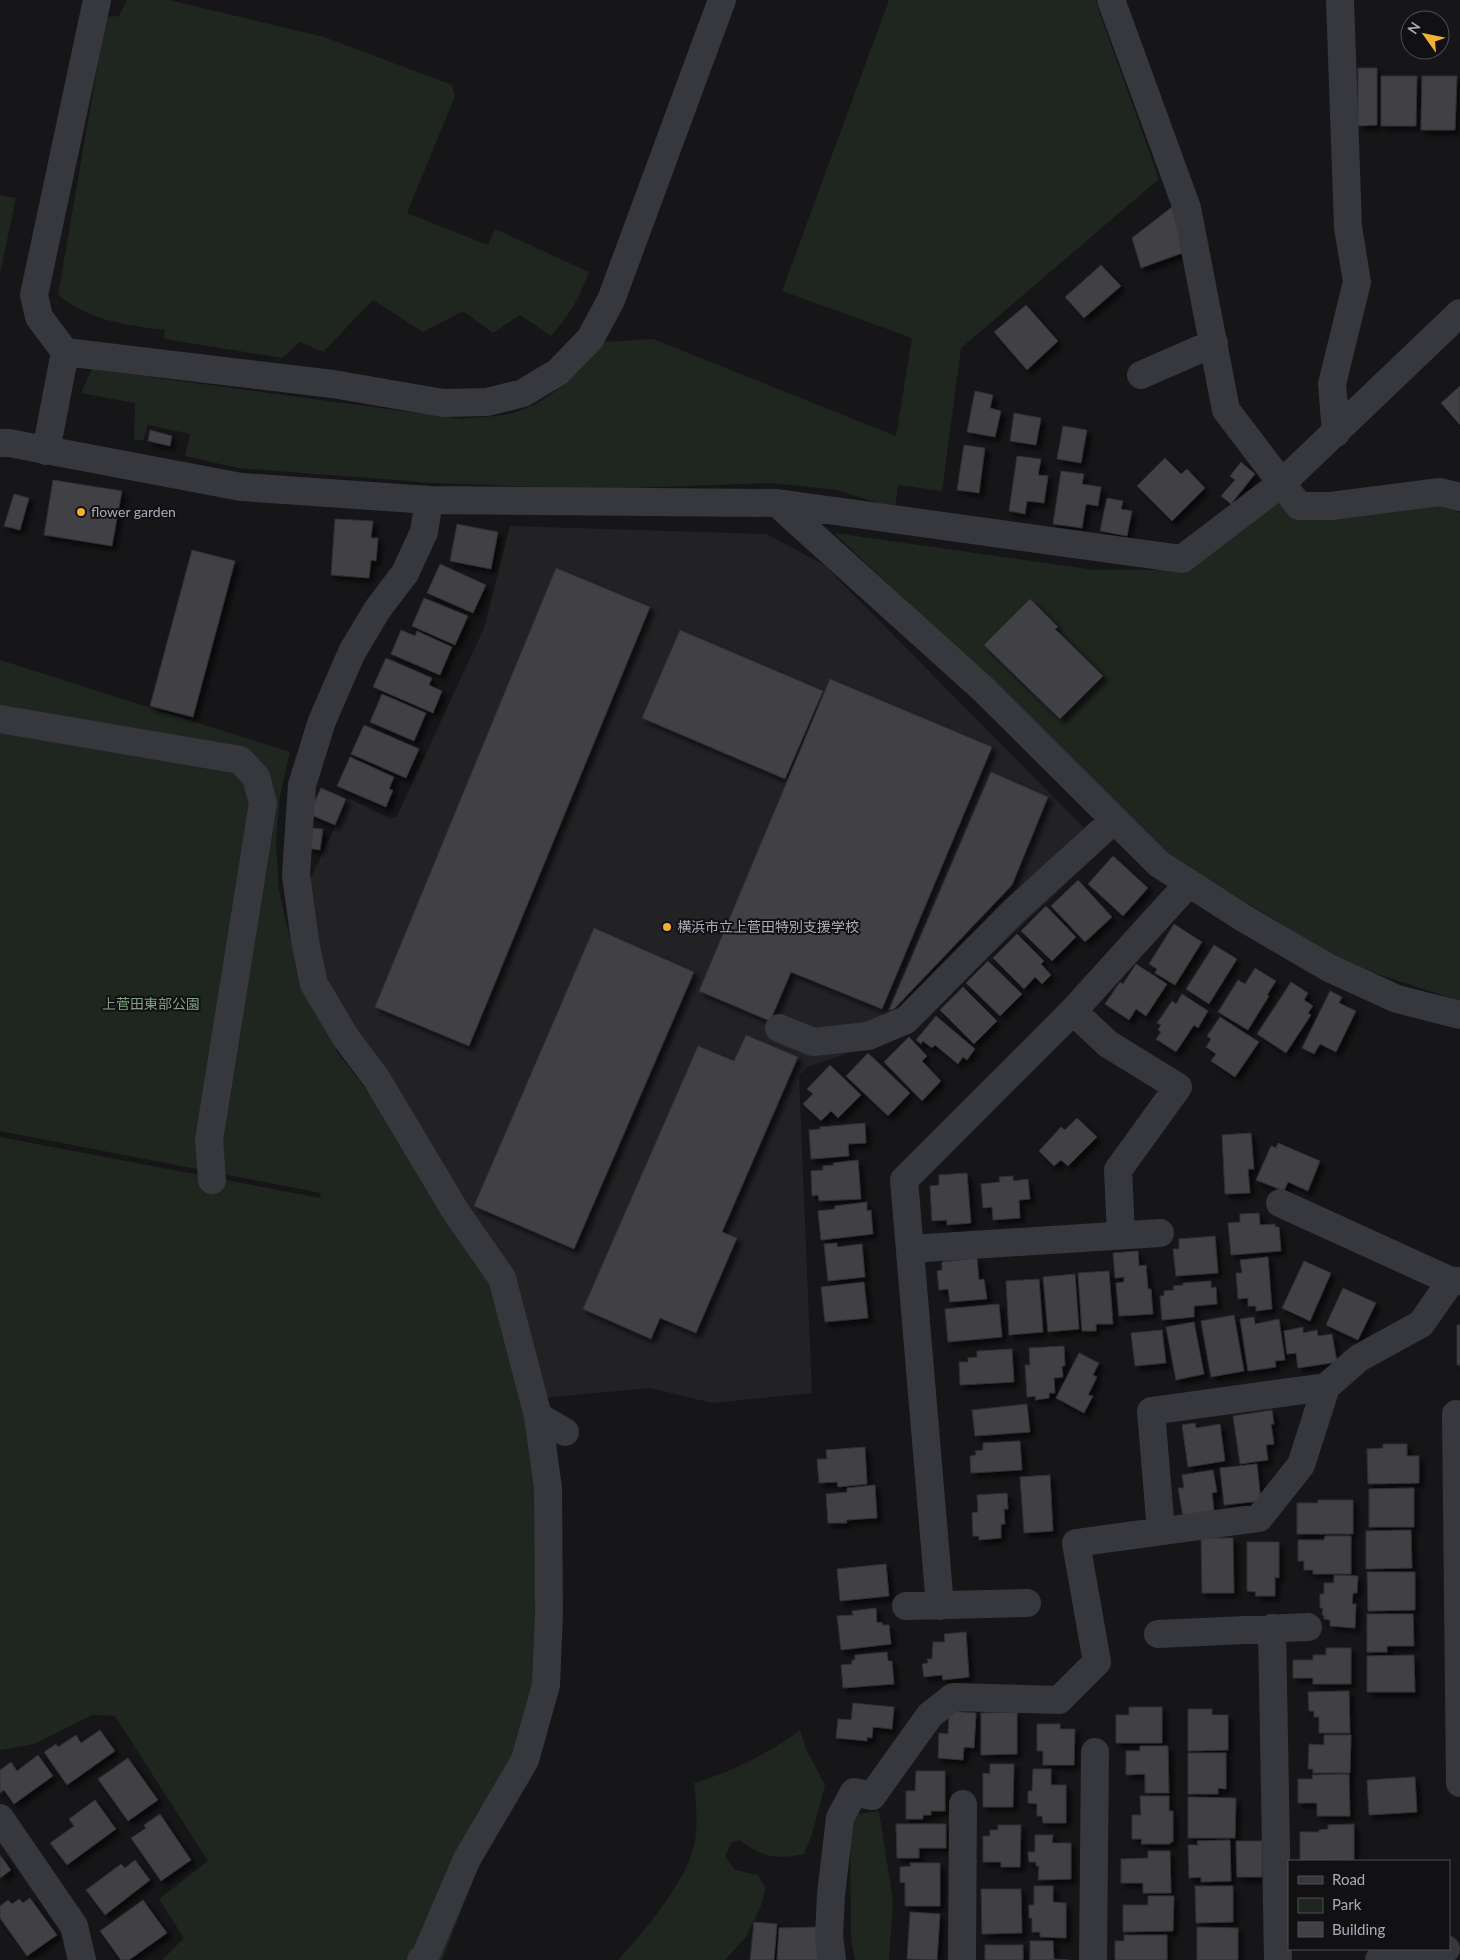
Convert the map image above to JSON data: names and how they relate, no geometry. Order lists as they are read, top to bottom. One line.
{"parks":["上菅田東部公園"],"places":["flower garden","横浜市立上菅田特別支援学校"],"legend":["Road","Park","Building"],"north":"top left"}
